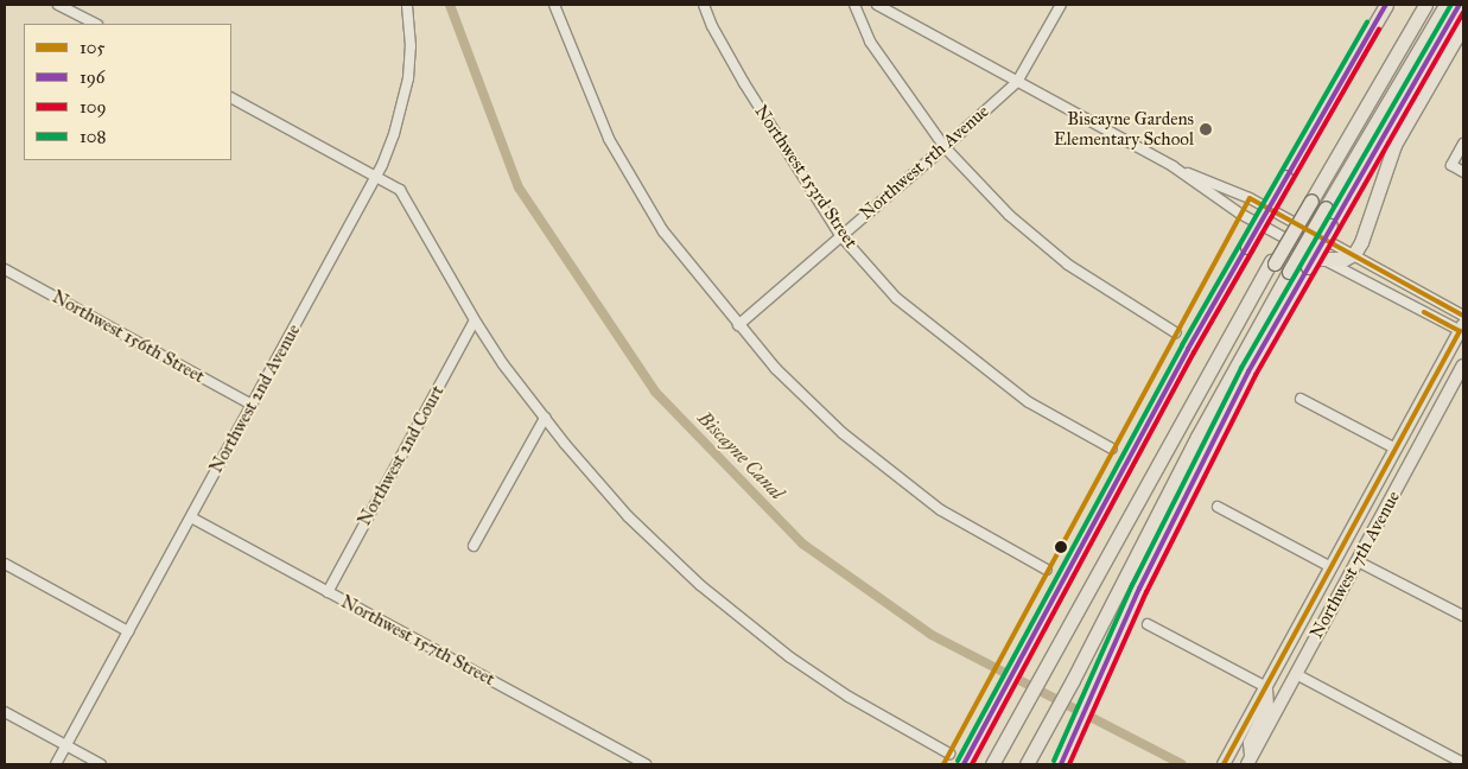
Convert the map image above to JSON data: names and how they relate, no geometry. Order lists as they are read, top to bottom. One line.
{"streets":{"main road":["Northwest 7th Avenue"],"street":["Northwest 5th Avenue","Northwest 153rd Street","Northwest 156th Street","Northwest 2nd Avenue","Northwest 2nd Court","Northwest 157th Street"]},"crossings":[["Northwest 5th Avenue","Northwest 153rd Street"],["Northwest 156th Street","Northwest 2nd Avenue"],["Northwest 2nd Avenue","Northwest 157th Street"],["Northwest 2nd Court","Northwest 157th Street"]],"water":["Biscayne Canal"],"places":["Biscayne Gardens Elementary School"],"lines":["transit line 196","transit line 108","transit line 109","transit line 105"],"legend":["105","196","109","108"]}
